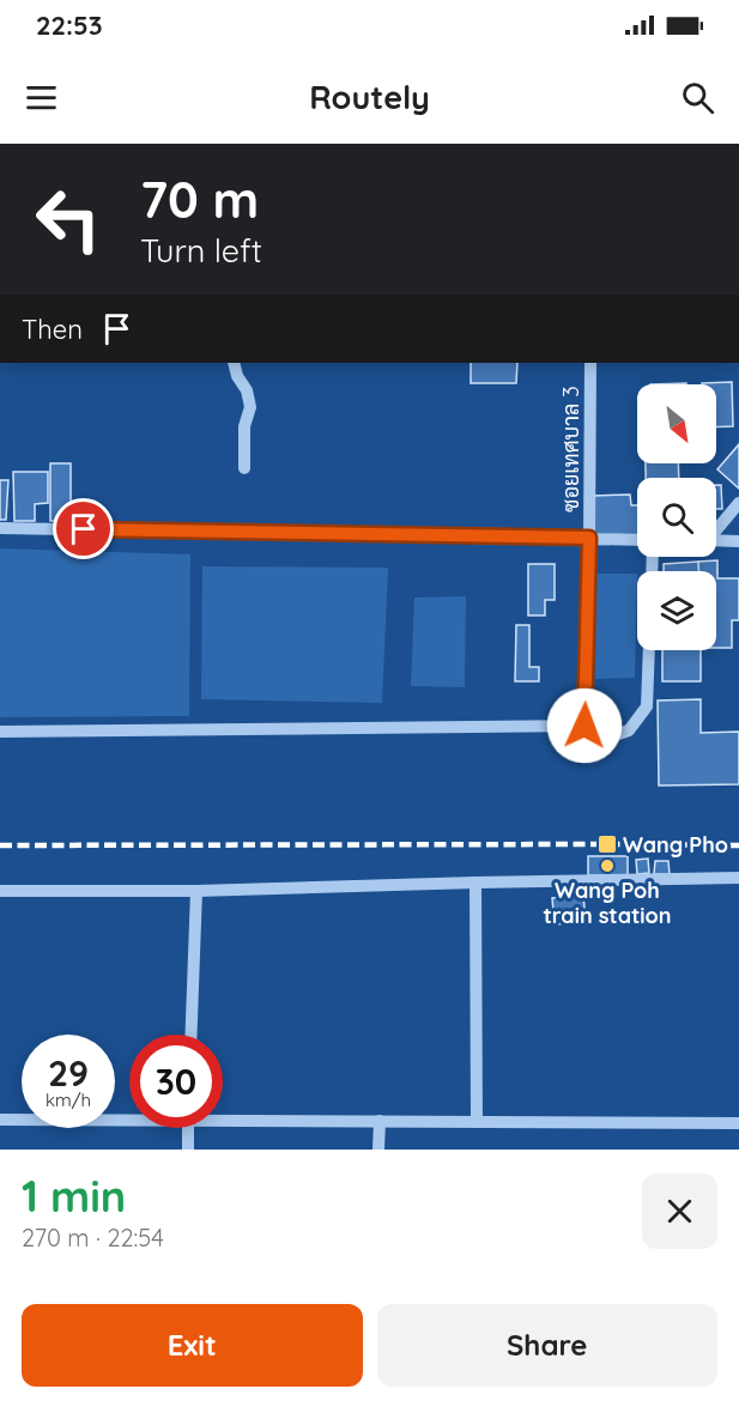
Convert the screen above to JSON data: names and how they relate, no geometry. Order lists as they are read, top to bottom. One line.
{"streets":{"street":["ซอยเทศบาล 3"]},"places":{"transit":["Wang Pho"],"other":["Wang Poh train station"]},"north":"bottom right","page":{"status":"22:53","header":"Routely","turn":["70 m","Turn left"],"then":"Then","speed":"29 km/h","limit":"30","heading":["1 min","270 m · 22:54"],"buttons":["Exit","Share"]}}
